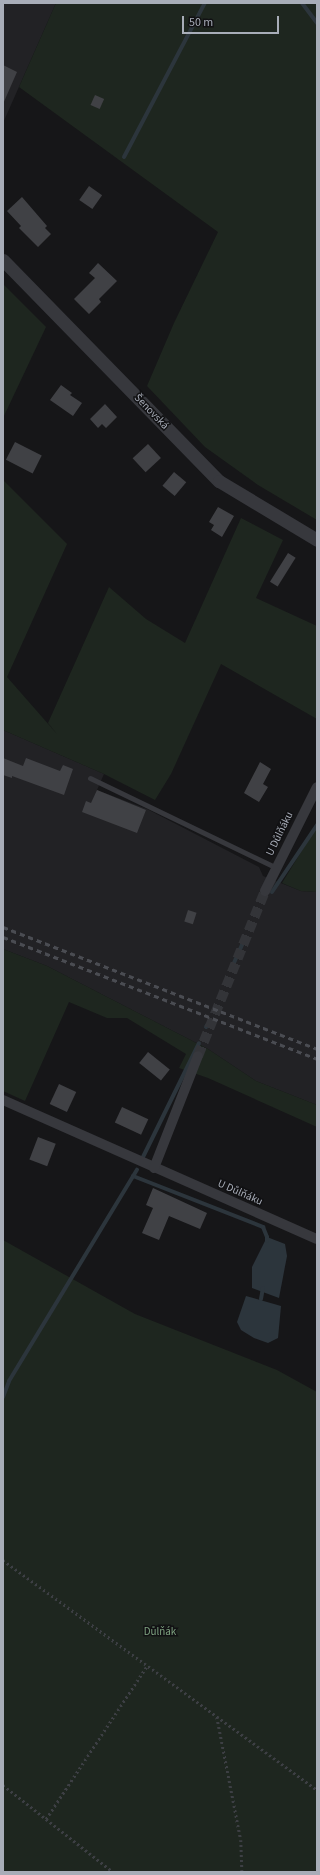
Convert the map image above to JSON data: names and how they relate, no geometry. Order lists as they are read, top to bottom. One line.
{"streets":{"street":["Šenovská","U Důlňáku"]},"parks":["Důlňák"],"scale_bar":"50 m"}
